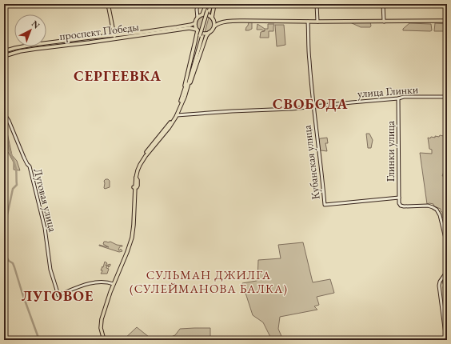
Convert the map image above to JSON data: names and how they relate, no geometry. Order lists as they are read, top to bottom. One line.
{"streets":{"main road":["проспект Победы","улица Глинки","Глинки улица","Кубанская улица","Луговая улица"]},"crossings":[["улица Глинки","Глинки улица"],["улица Глинки","Кубанская улица"],["Глинки улица","Кубанская улица"]],"districts":["СЕРГЕЕВКА","СВОБОДА","СУЛЬМАН ДЖИЛГА (СУЛЕЙМАНОВА БАЛКА)","ЛУГОВОЕ"],"north":"top right"}
